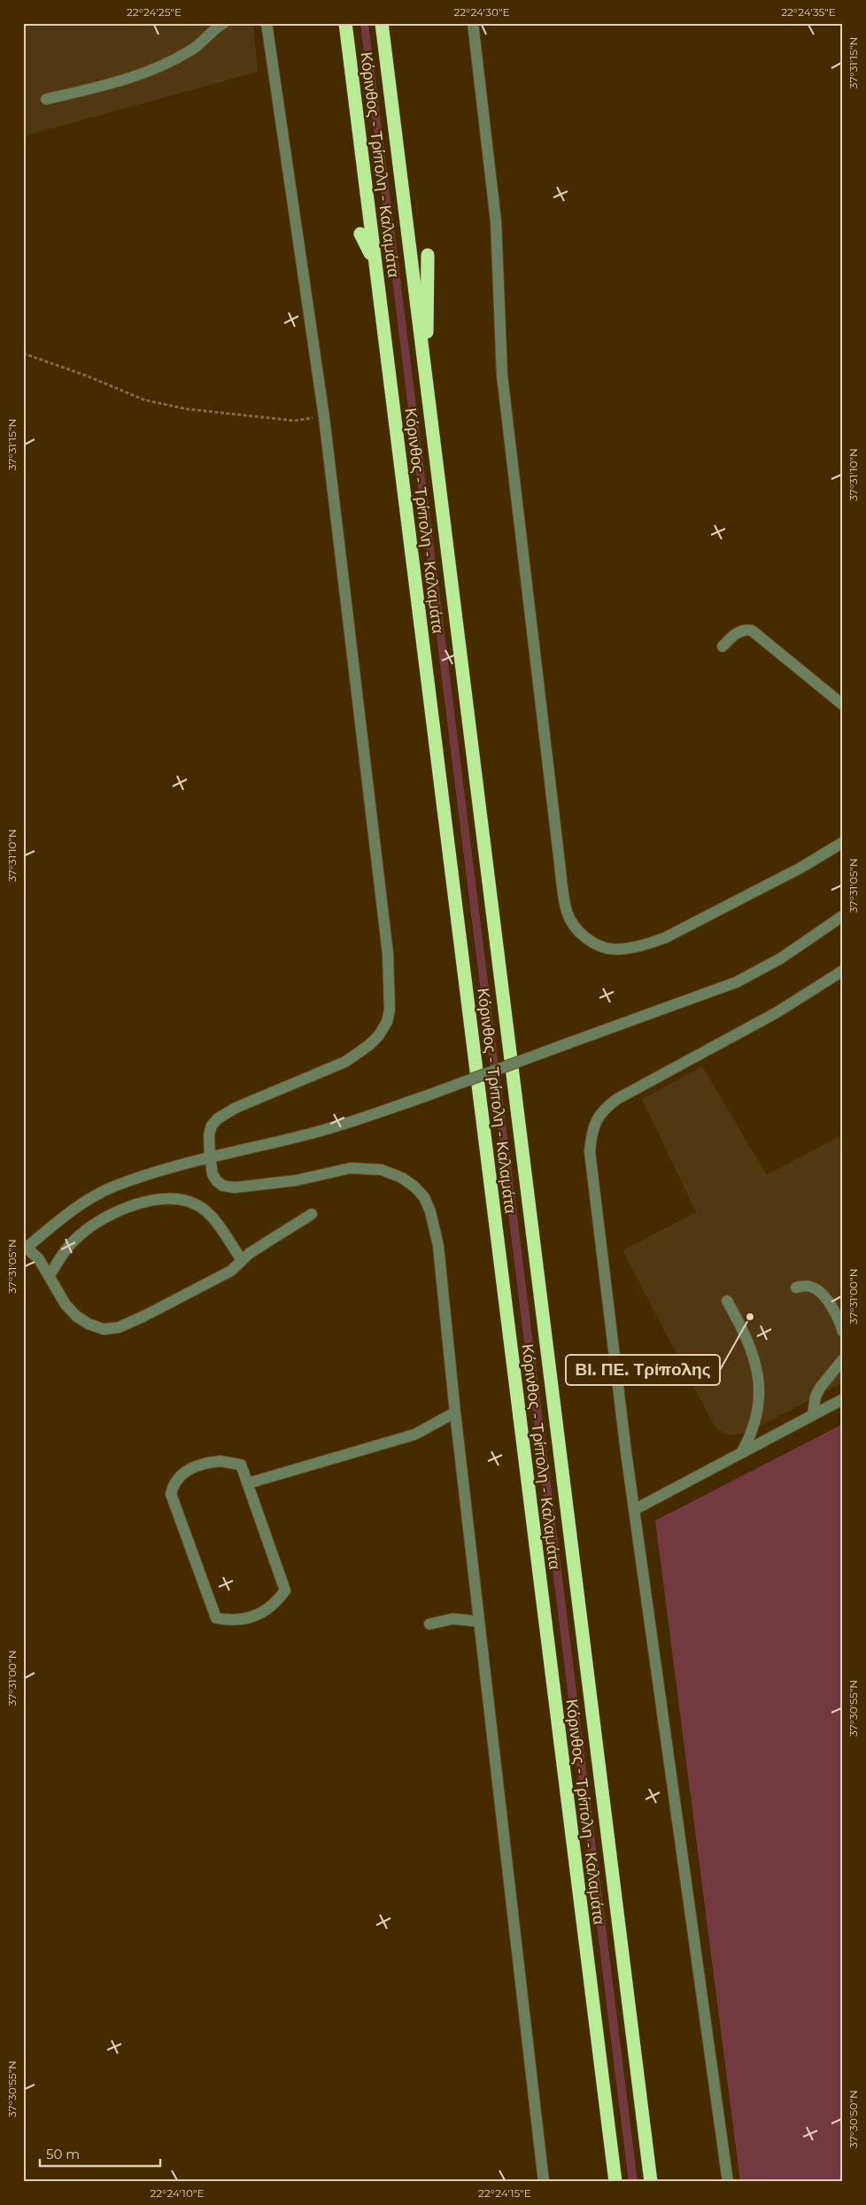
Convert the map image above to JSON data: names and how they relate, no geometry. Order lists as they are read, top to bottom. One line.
{"streets":{"highway":["Κόρινθος - Τρίπολη - Καλαμάτα"]},"places":["ΒΙ. ΠΕ. Τρίπολης"],"scale_bar":"50 m","coordinates":["22°24'25\"E","22°24'30\"E","22°24'35\"E","37°31'15\"N","37°31'10\"N","37°31'05\"N","37°31'00\"N","37°30'55\"N","37°30'50\"N","22°24'10\"E","22°24'15\"E"]}
